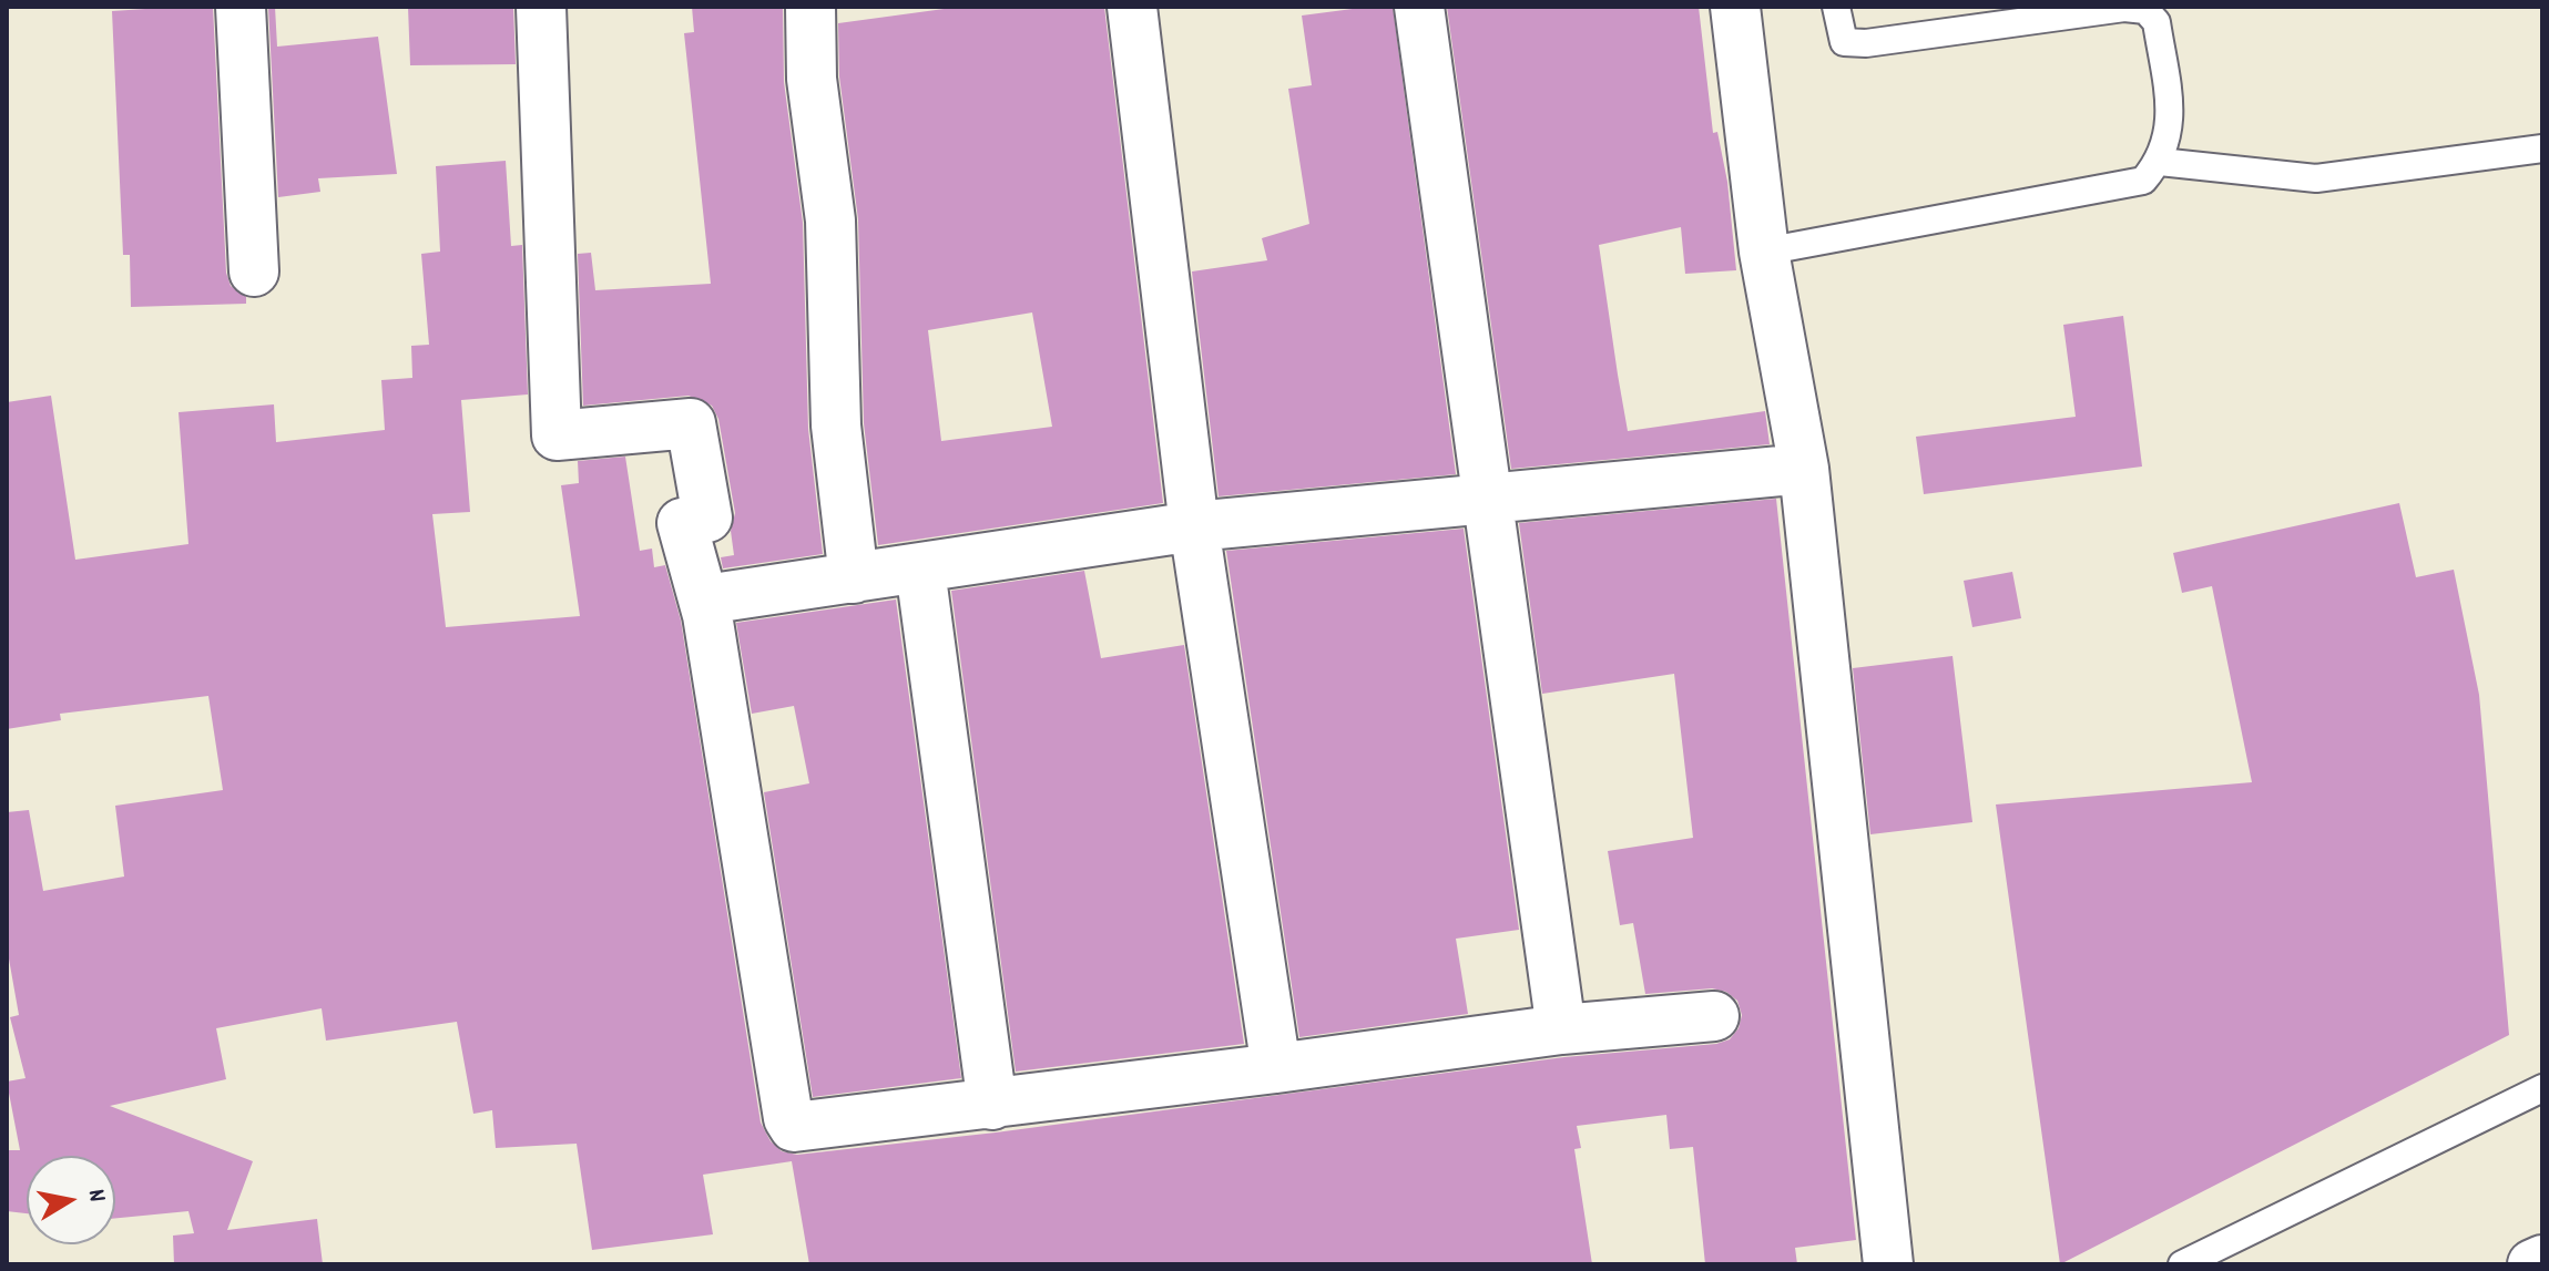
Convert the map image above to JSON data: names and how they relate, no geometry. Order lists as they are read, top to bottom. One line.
{"north":"right"}
